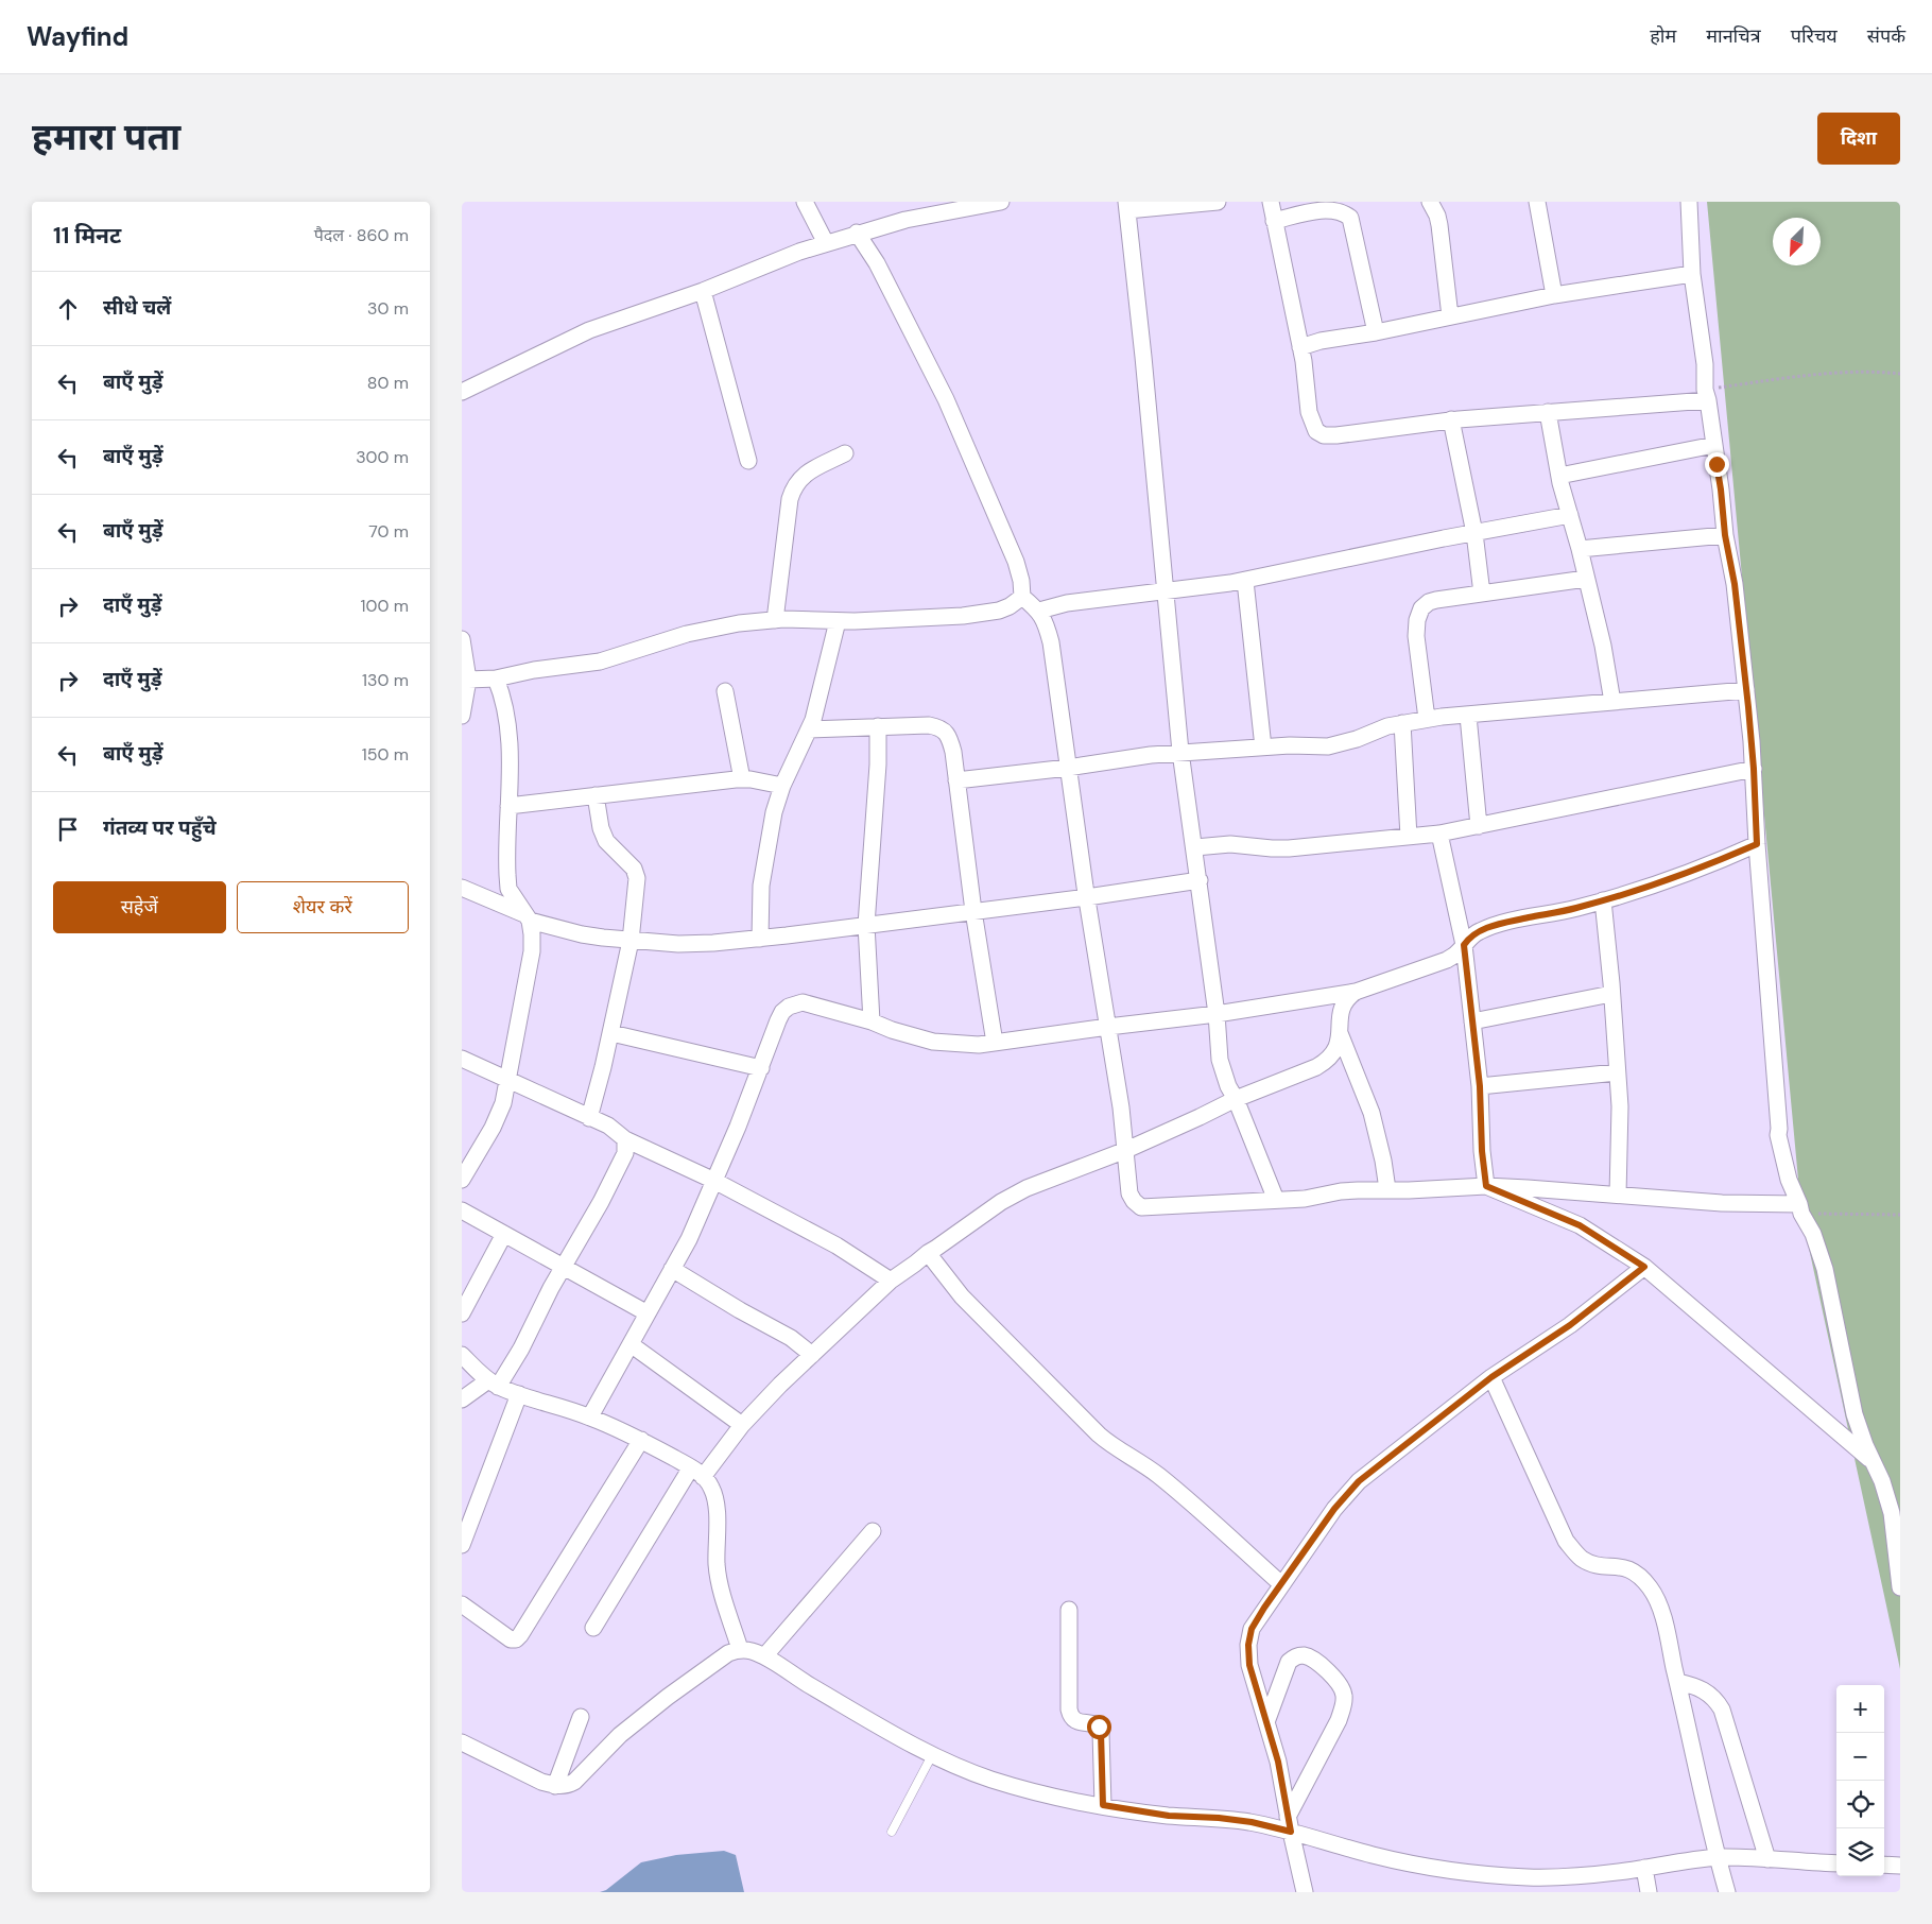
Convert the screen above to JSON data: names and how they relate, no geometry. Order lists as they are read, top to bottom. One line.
{"north":"bottom left","page":{"header":"Wayfind","nav":["होम","मानचित्र","परिचय","संपर्क"],"title":"हमारा पता","buttons":["दिशा",["सहेजें","शेयर करें"]],"heading":["11 मिनट","पैदल · 860 m"],"list":[["सीधे चलें","30 m"],["बाएँ मुड़ें","80 m"],["बाएँ मुड़ें","300 m"],["बाएँ मुड़ें","70 m"],["दाएँ मुड़ें","100 m"],["दाएँ मुड़ें","130 m"],["बाएँ मुड़ें","150 m"],"गंतव्य पर पहुँचे"],"map_buttons":["+","−"]}}
